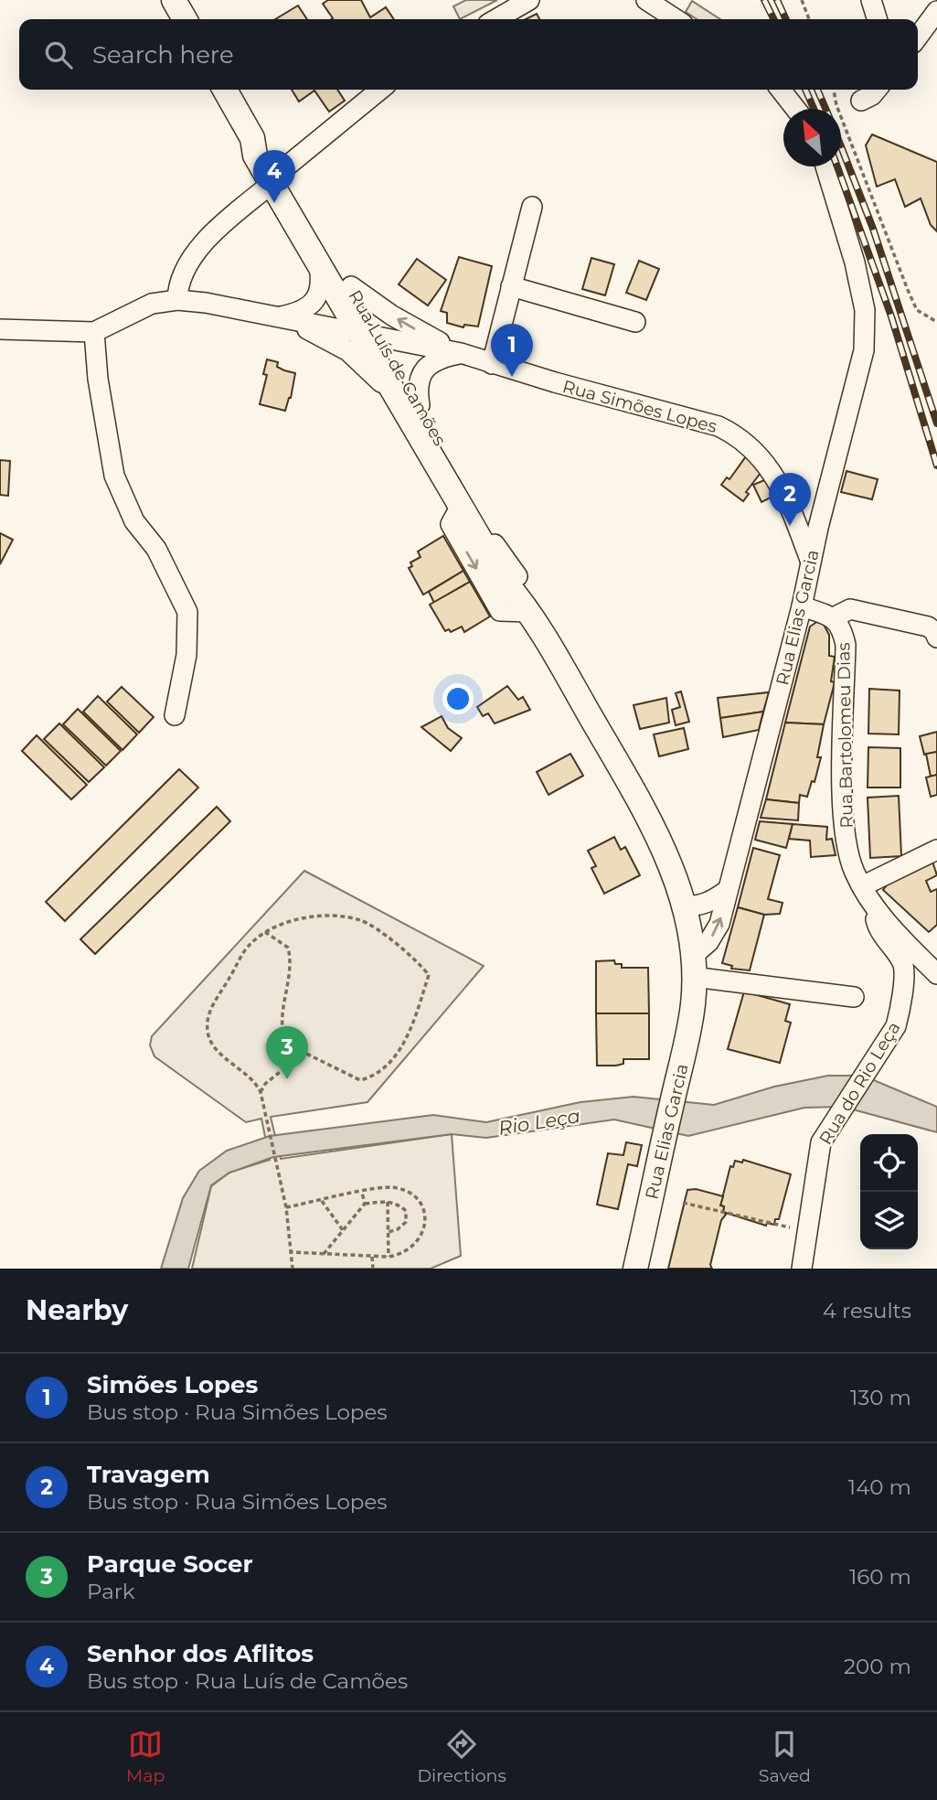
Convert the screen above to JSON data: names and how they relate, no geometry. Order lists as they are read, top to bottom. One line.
{"streets":{"main road":["Rua Luís de Camões","Rua Elias Garcia"],"street":["Rua Simões Lopes","Rua Bartolomeu Dias","Rua do Rio Leça"]},"crossings":[["Rua Luís de Camões","Rua Simões Lopes"],["Rua Luís de Camões","Rua Elias Garcia"],["Rua Simões Lopes","Rua Elias Garcia"],["Rua Elias Garcia","Rua Bartolomeu Dias"],["Rua Bartolomeu Dias","Rua do Rio Leça"]],"water":["Rio Leça"],"north":"top left","page":{"search":"Search here","pins":["4","1","2","3"],"heading":["Nearby","4 results"],"list":[{"mark":"1","name":"Simões Lopes","note":"Bus stop · Rua Simões Lopes","value":"130 m"},{"mark":"2","name":"Travagem","note":"Bus stop · Rua Simões Lopes","value":"140 m"},{"mark":"3","name":"Parque Socer","note":"Park","value":"160 m"},{"mark":"4","name":"Senhor dos Aflitos","note":"Bus stop · Rua Luís de Camões","value":"200 m"}],"nav":["Map","Directions","Saved"]}}
